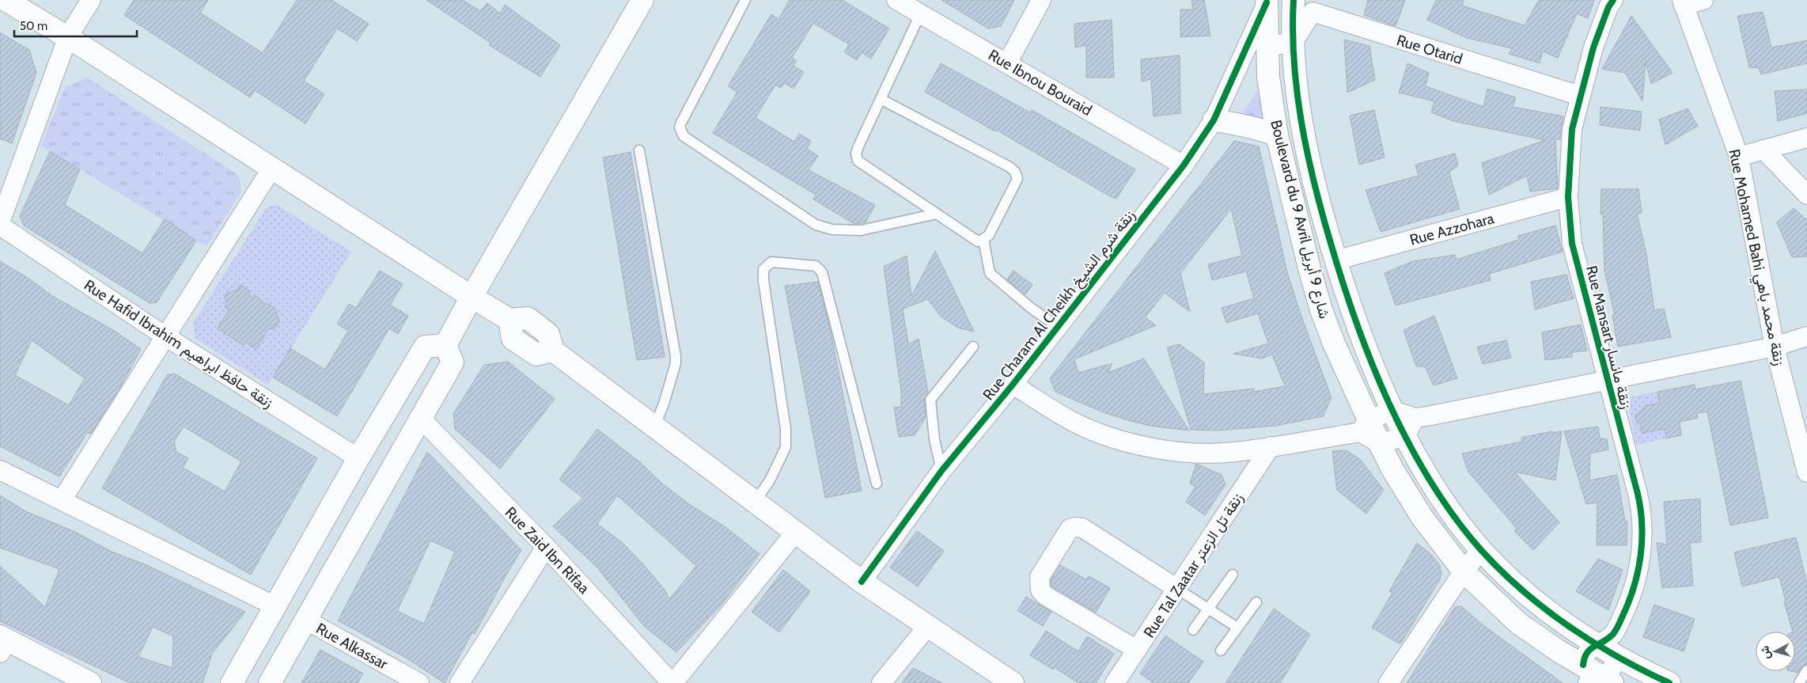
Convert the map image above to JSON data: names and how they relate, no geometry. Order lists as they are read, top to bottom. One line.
{"streets":{"main road":["Boulevard du 9 Avril شارع 9 أبريل"],"street":["Rue Otarid","Rue Ibnou Bouraid","Rue Azzohara","Rue Mohamed Bahi زنقة محمد باهي","Rue Charam Al Cheikh زنقة شرم الشيخ","Rue Mansart زنقة مانسار","Rue Hafid Ibrahim زنقة حافظ ابراهيم","Rue Zaid Ibn Rifaa","Rue Tal Zaatar زنقة تل الزعتر","Rue Alkassar"]},"crossings":[["Rue Otarid","Boulevard du 9 Avril شارع 9 أبريل"],["Rue Otarid","Rue Mansart زنقة مانسار"],["Rue Ibnou Bouraid","Rue Charam Al Cheikh زنقة شرم الشيخ"],["Boulevard du 9 Avril شارع 9 أبريل","Rue Azzohara"],["Boulevard du 9 Avril شارع 9 أبريل","Rue Charam Al Cheikh زنقة شرم الشيخ"],["Boulevard du 9 Avril شارع 9 أبريل","Rue Mansart زنقة مانسار"],["Rue Azzohara","Rue Mansart زنقة مانسار"]],"scale_bar":"50 m","north":"left"}
